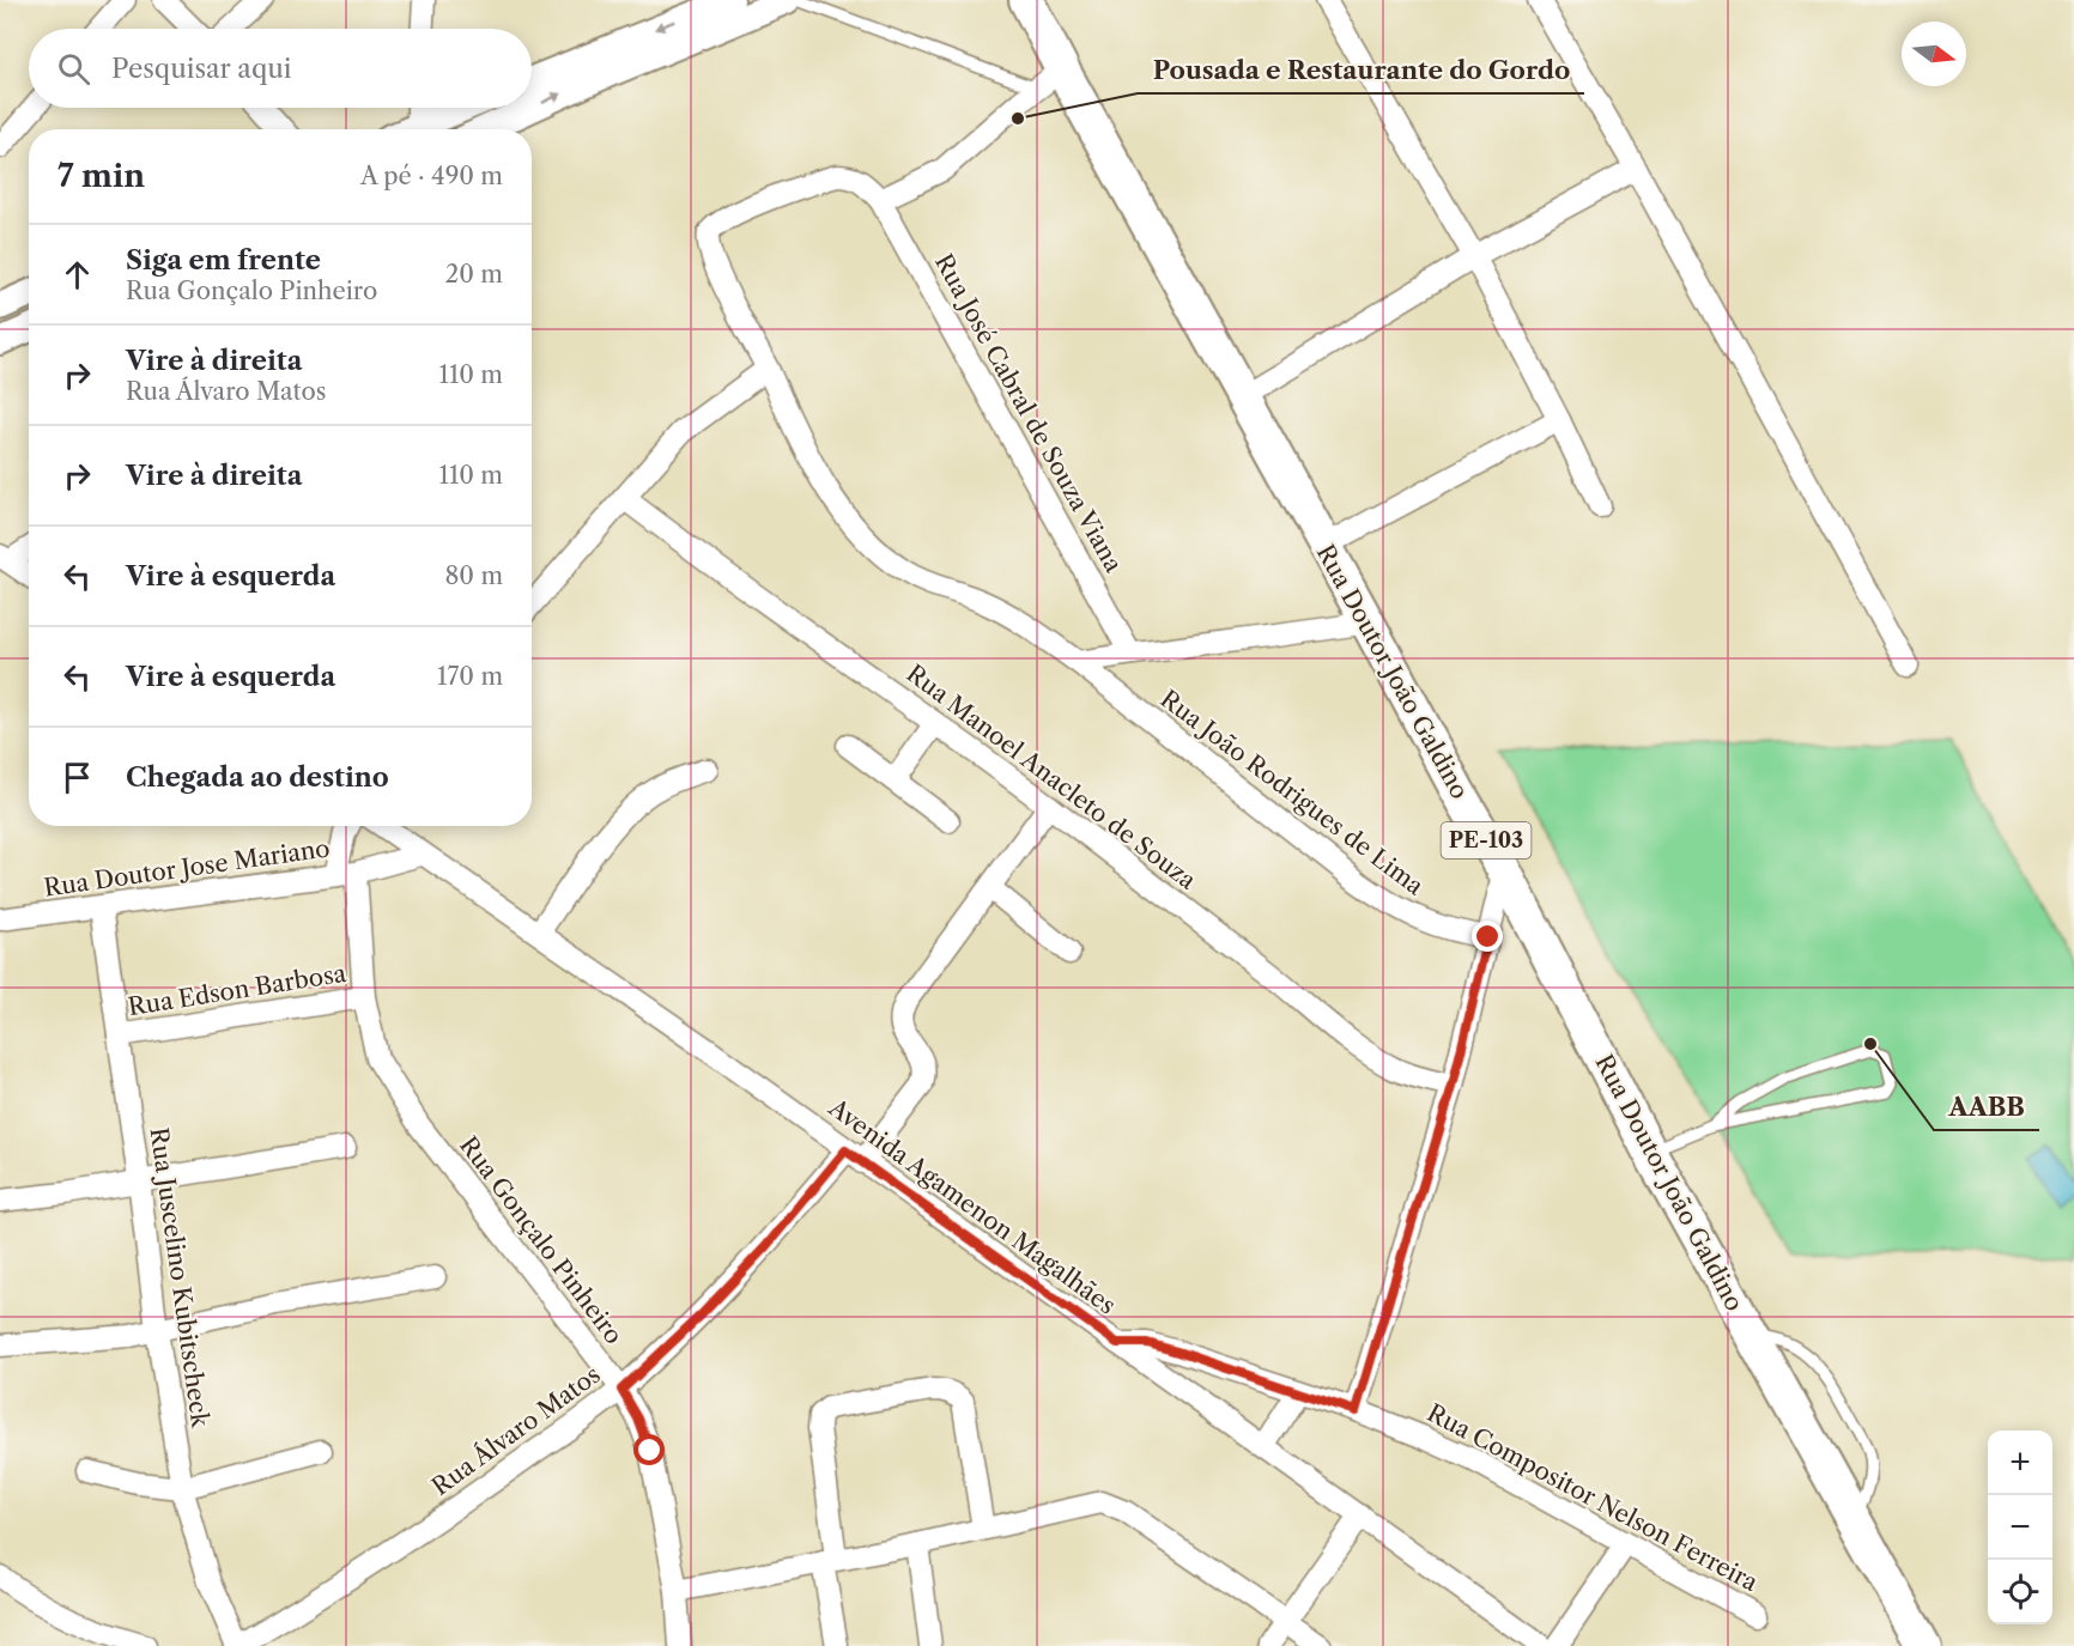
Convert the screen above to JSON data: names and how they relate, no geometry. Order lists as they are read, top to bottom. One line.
{"streets":{"main road":["Rua Doutor João Galdino","PE-103"],"street":["Rua José Cabral de Souza Viana","Rua Manoel Anacleto de Souza","Rua João Rodrigues de Lima","Rua Doutor Jose Mariano","Rua Edson Barbosa","Avenida Agamenon Magalhães","Rua Gonçalo Pinheiro","Rua Juscelino Kubitscheck","Rua Álvaro Matos","Rua Compositor Nelson Ferreira"]},"crossings":[["Rua José Cabral de Souza Viana","Rua João Rodrigues de Lima"],["Rua Doutor Jose Mariano","Avenida Agamenon Magalhães"],["Rua Doutor Jose Mariano","Rua Gonçalo Pinheiro"],["Rua Doutor Jose Mariano","Rua Juscelino Kubitscheck"],["Rua Edson Barbosa","Rua Gonçalo Pinheiro"],["Rua Edson Barbosa","Rua Juscelino Kubitscheck"],["Avenida Agamenon Magalhães","Rua Álvaro Matos"],["Avenida Agamenon Magalhães","Rua Compositor Nelson Ferreira"],["Rua Gonçalo Pinheiro","Rua Álvaro Matos"],["Rua Juscelino Kubitscheck","Rua Álvaro Matos"]],"places":["Pousada e Restaurante do Gordo","AABB"],"north":"right","page":{"search":"Pesquisar aqui","heading":["7 min","A pé · 490 m"],"list":[["Siga em frente","Rua Gonçalo Pinheiro","20 m"],["Vire à direita","Rua Álvaro Matos","110 m"],["Vire à direita","110 m"],["Vire à esquerda","80 m"],["Vire à esquerda","170 m"],"Chegada ao destino"],"map_buttons":["+","−"]}}
